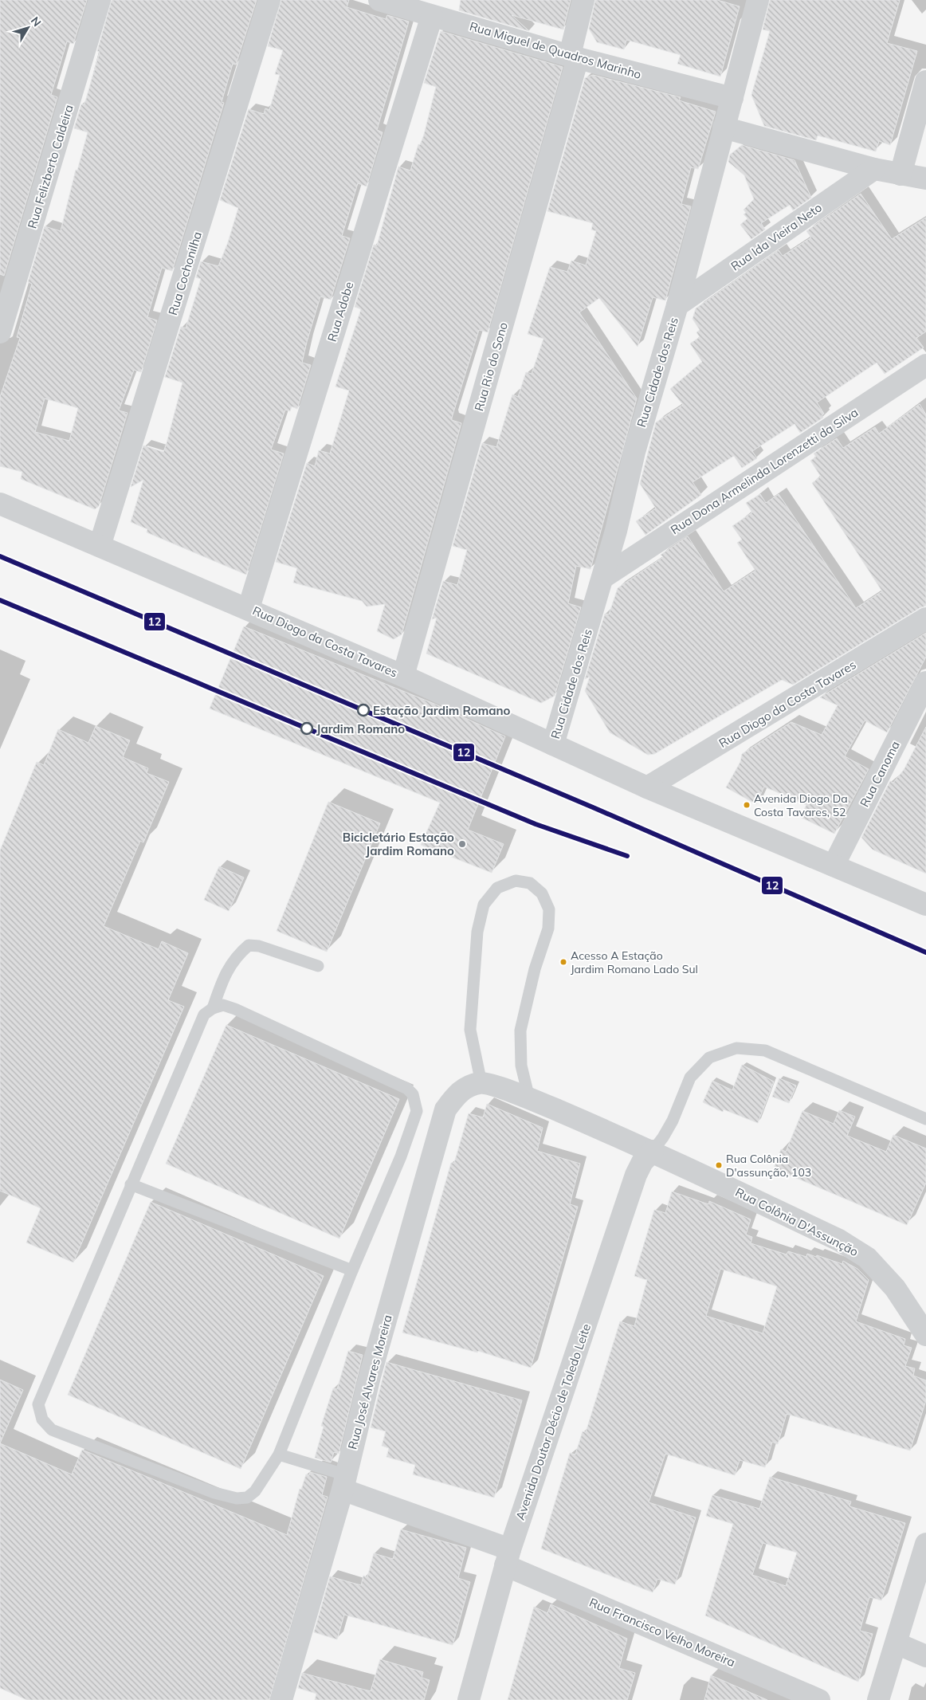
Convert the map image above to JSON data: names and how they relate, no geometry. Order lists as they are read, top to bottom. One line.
{"streets":{"street":["Rua Miguel de Quadros Marinho","Rua Felizberto Caldeira","Rua Ida Vieira Neto","Rua Cochonilha","Rua Adobe","Rua Rio do Sono","Rua Cidade dos Reis","Rua Dona Armelinda Lorenzetti da Silva","Rua Diogo da Costa Tavares","Rua Canoma","Rua Colônia D'Assunção","Rua José Alvares Moreira","Avenida Doutor Décio de Toledo Leite","Rua Francisco Velho Moreira"]},"crossings":[["Rua Miguel de Quadros Marinho","Rua Adobe"],["Rua Miguel de Quadros Marinho","Rua Rio do Sono"],["Rua Miguel de Quadros Marinho","Rua Cidade dos Reis"],["Rua Ida Vieira Neto","Rua Cidade dos Reis"],["Rua Cochonilha","Rua Diogo da Costa Tavares"],["Rua Adobe","Rua Diogo da Costa Tavares"],["Rua Rio do Sono","Rua Diogo da Costa Tavares"],["Rua Cidade dos Reis","Rua Dona Armelinda Lorenzetti da Silva"],["Rua Cidade dos Reis","Rua Diogo da Costa Tavares"],["Rua Diogo da Costa Tavares","Rua Canoma"],["Rua Colônia D'Assunção","Avenida Doutor Décio de Toledo Leite"],["Rua José Alvares Moreira","Rua Francisco Velho Moreira"],["Avenida Doutor Décio de Toledo Leite","Rua Francisco Velho Moreira"]],"places":["Estação Jardim Romano","Jardim Romano","Avenida Diogo Da Costa Tavares, 52","Bicicletário Estação Jardim Romano","Acesso A Estação Jardim Romano Lado Sul","Rua Colônia D'assunção, 103"],"lines":["transit line 12"],"north":"top right"}
